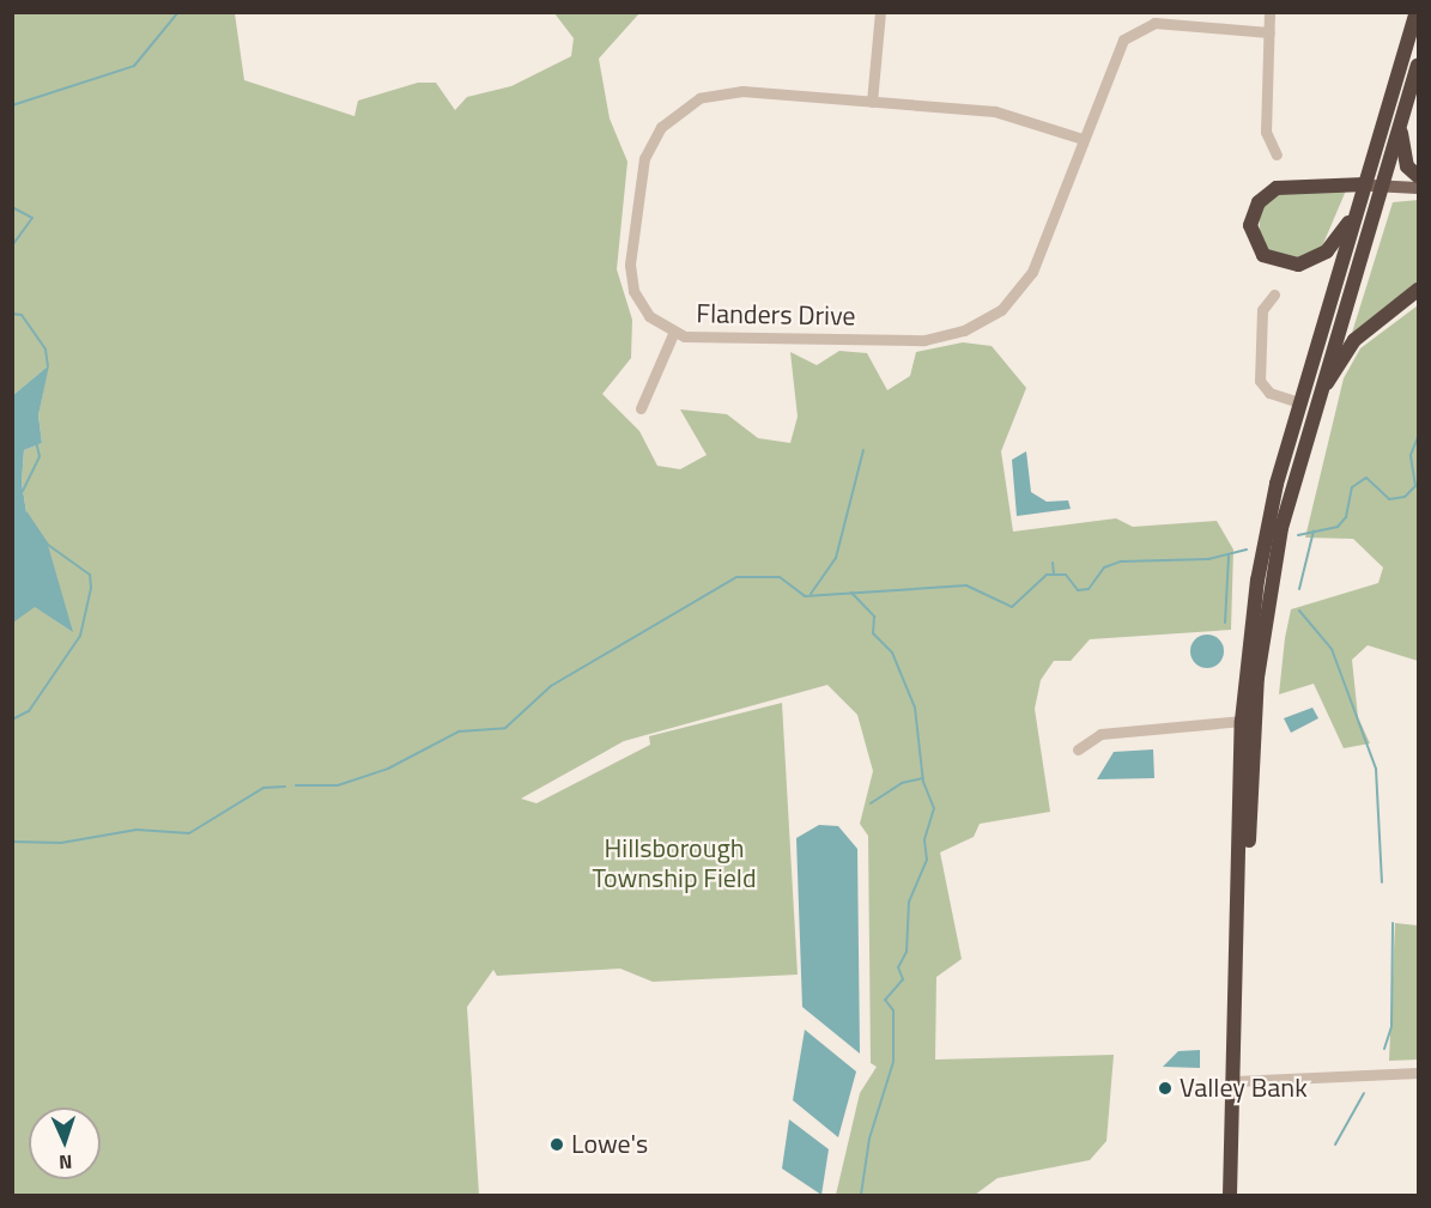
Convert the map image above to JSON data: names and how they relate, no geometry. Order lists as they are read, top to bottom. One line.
{"streets":{"street":["Flanders Drive"]},"parks":["Hillsborough Township Field"],"places":["Valley Bank","Lowe's"],"north":"bottom"}
